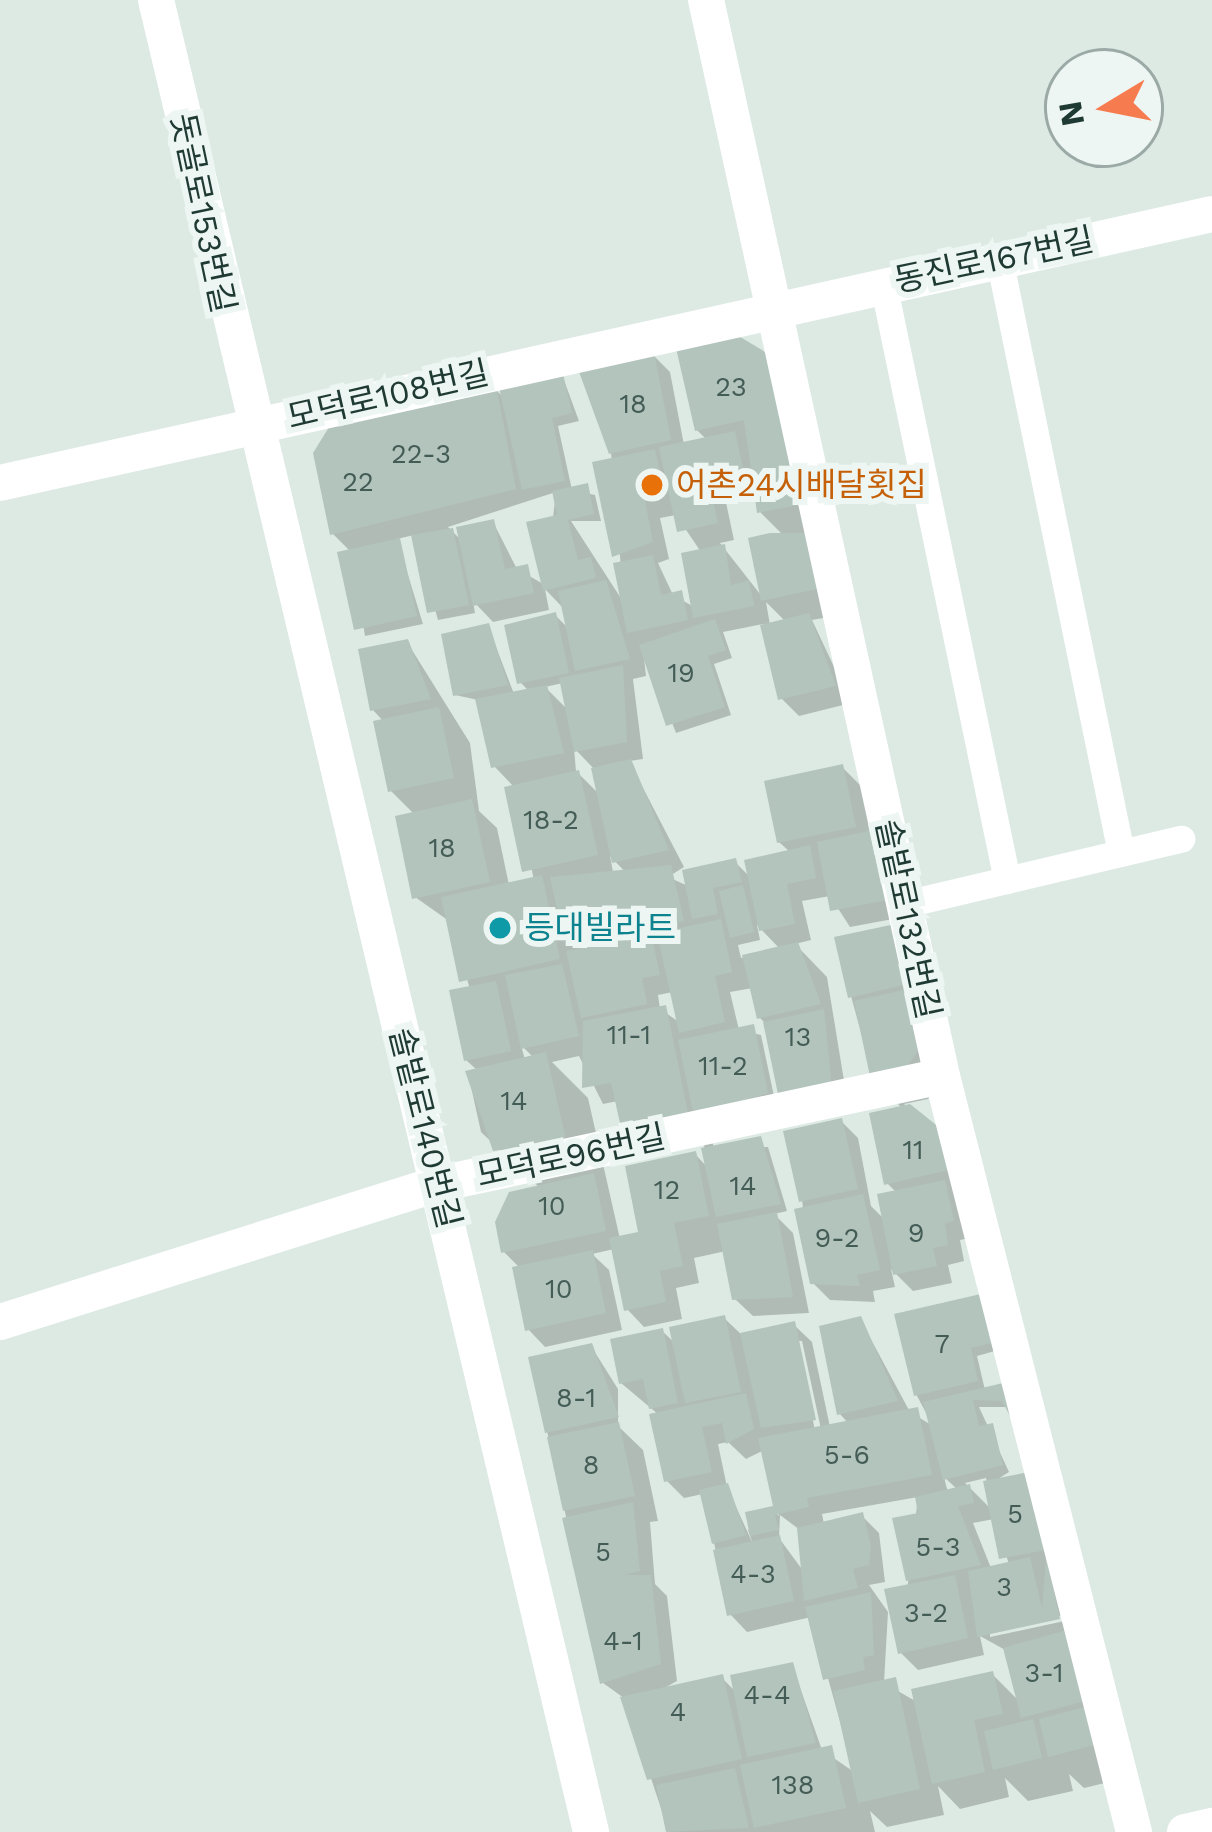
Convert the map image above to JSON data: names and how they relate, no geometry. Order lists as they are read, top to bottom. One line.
{"streets":{"street":["돗골로153번길","동진로167번길","모덕로108번길","솔밭로132번길","솔밭로140번길","모덕로96번길"]},"crossings":[["돗골로153번길","모덕로108번길"],["돗골로153번길","솔밭로140번길"],["동진로167번길","모덕로108번길"],["동진로167번길","솔밭로132번길"],["모덕로108번길","솔밭로132번길"],["모덕로108번길","솔밭로140번길"],["솔밭로132번길","모덕로96번길"],["솔밭로140번길","모덕로96번길"]],"places":["어촌24시배달횟집","등대빌라트"],"house_numbers":["23","18","22-3","22","19","18-2","18","11-1","13","11-2","14","11","14","12","10","9","9-2","10","7","8-1","5-6","8","5","5-3","5","4-3","3","3-2","4-1","3-1","4-4","4","138"],"north":"left"}
